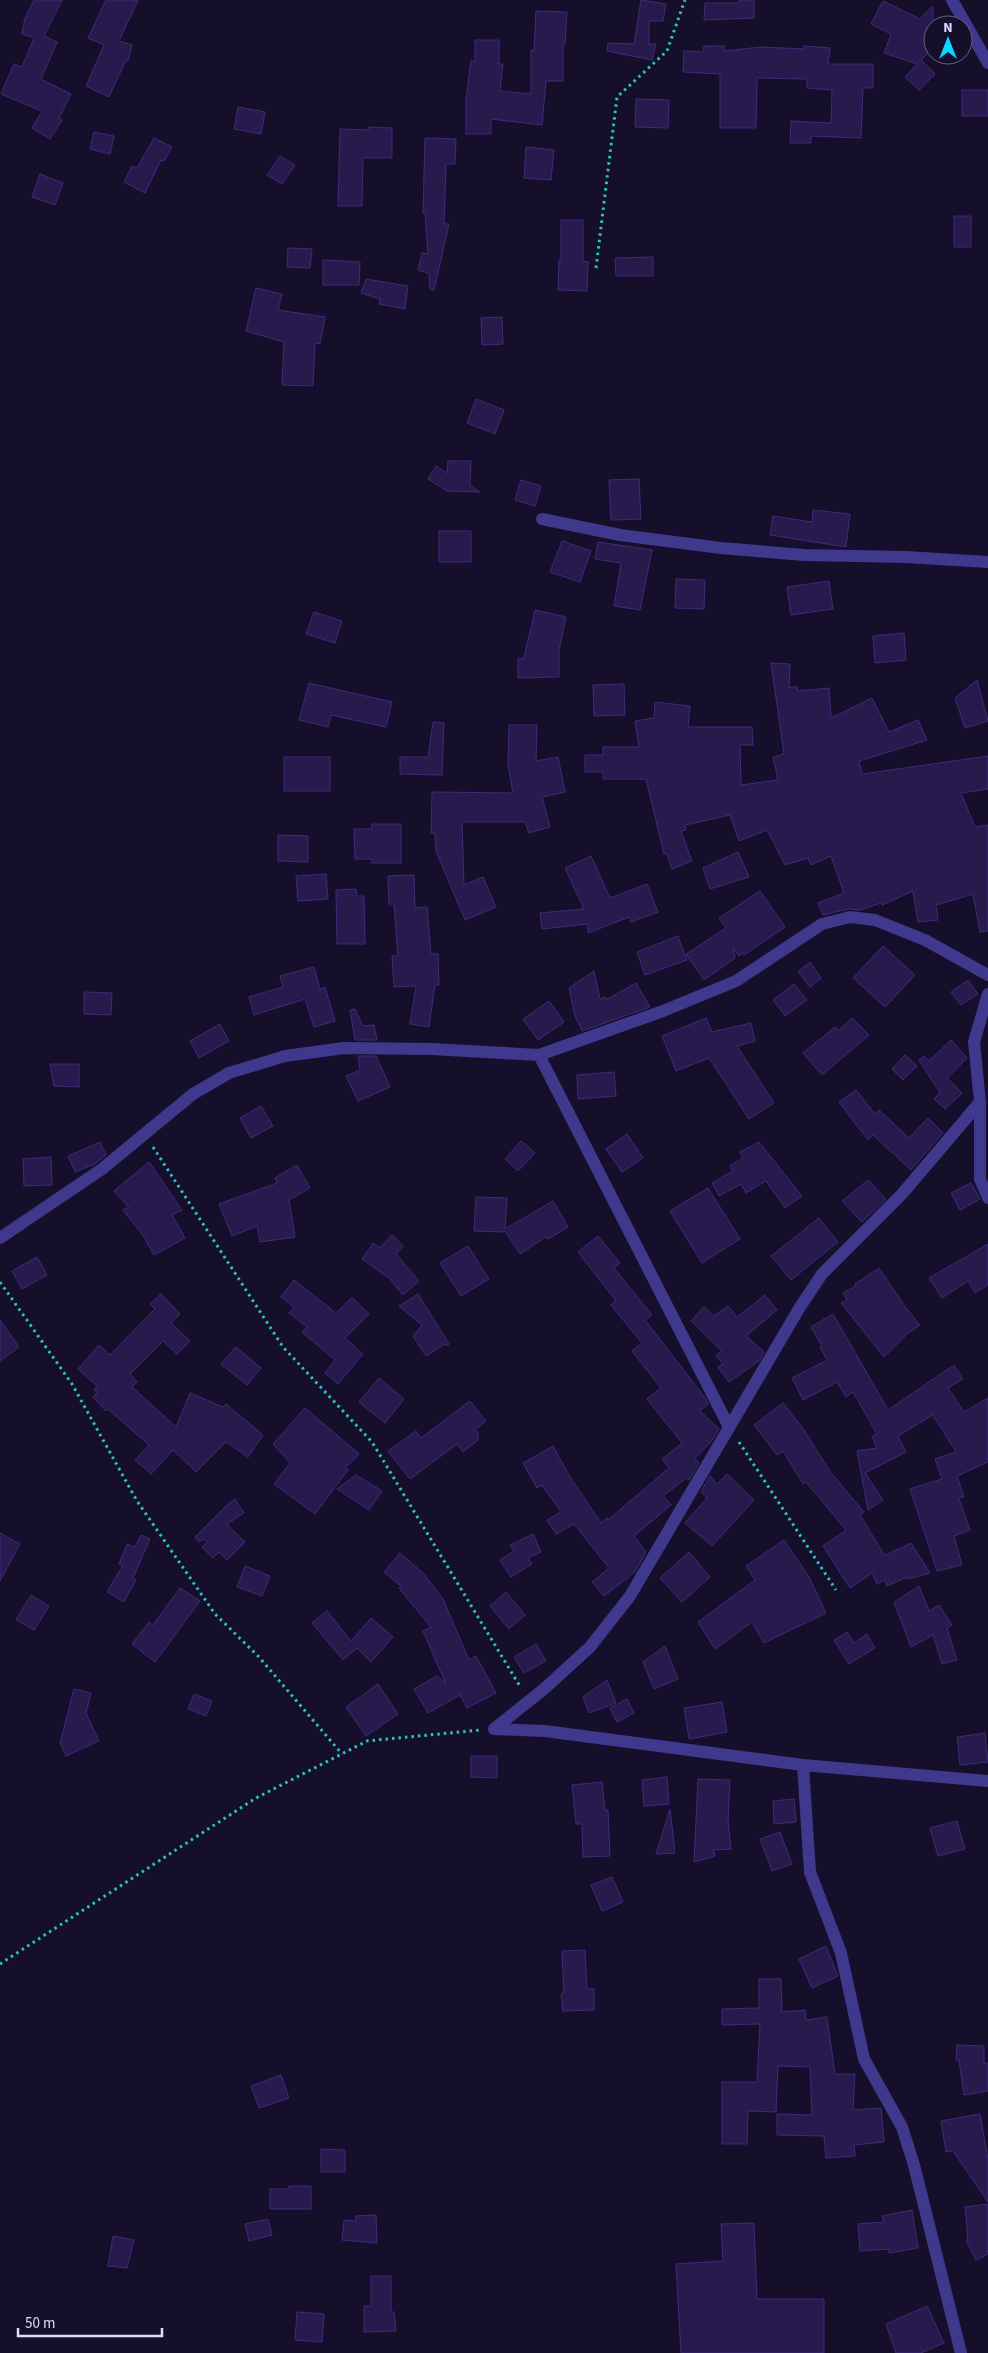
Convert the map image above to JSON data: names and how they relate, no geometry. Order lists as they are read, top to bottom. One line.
{"scale_bar":"50 m","north":"top"}
